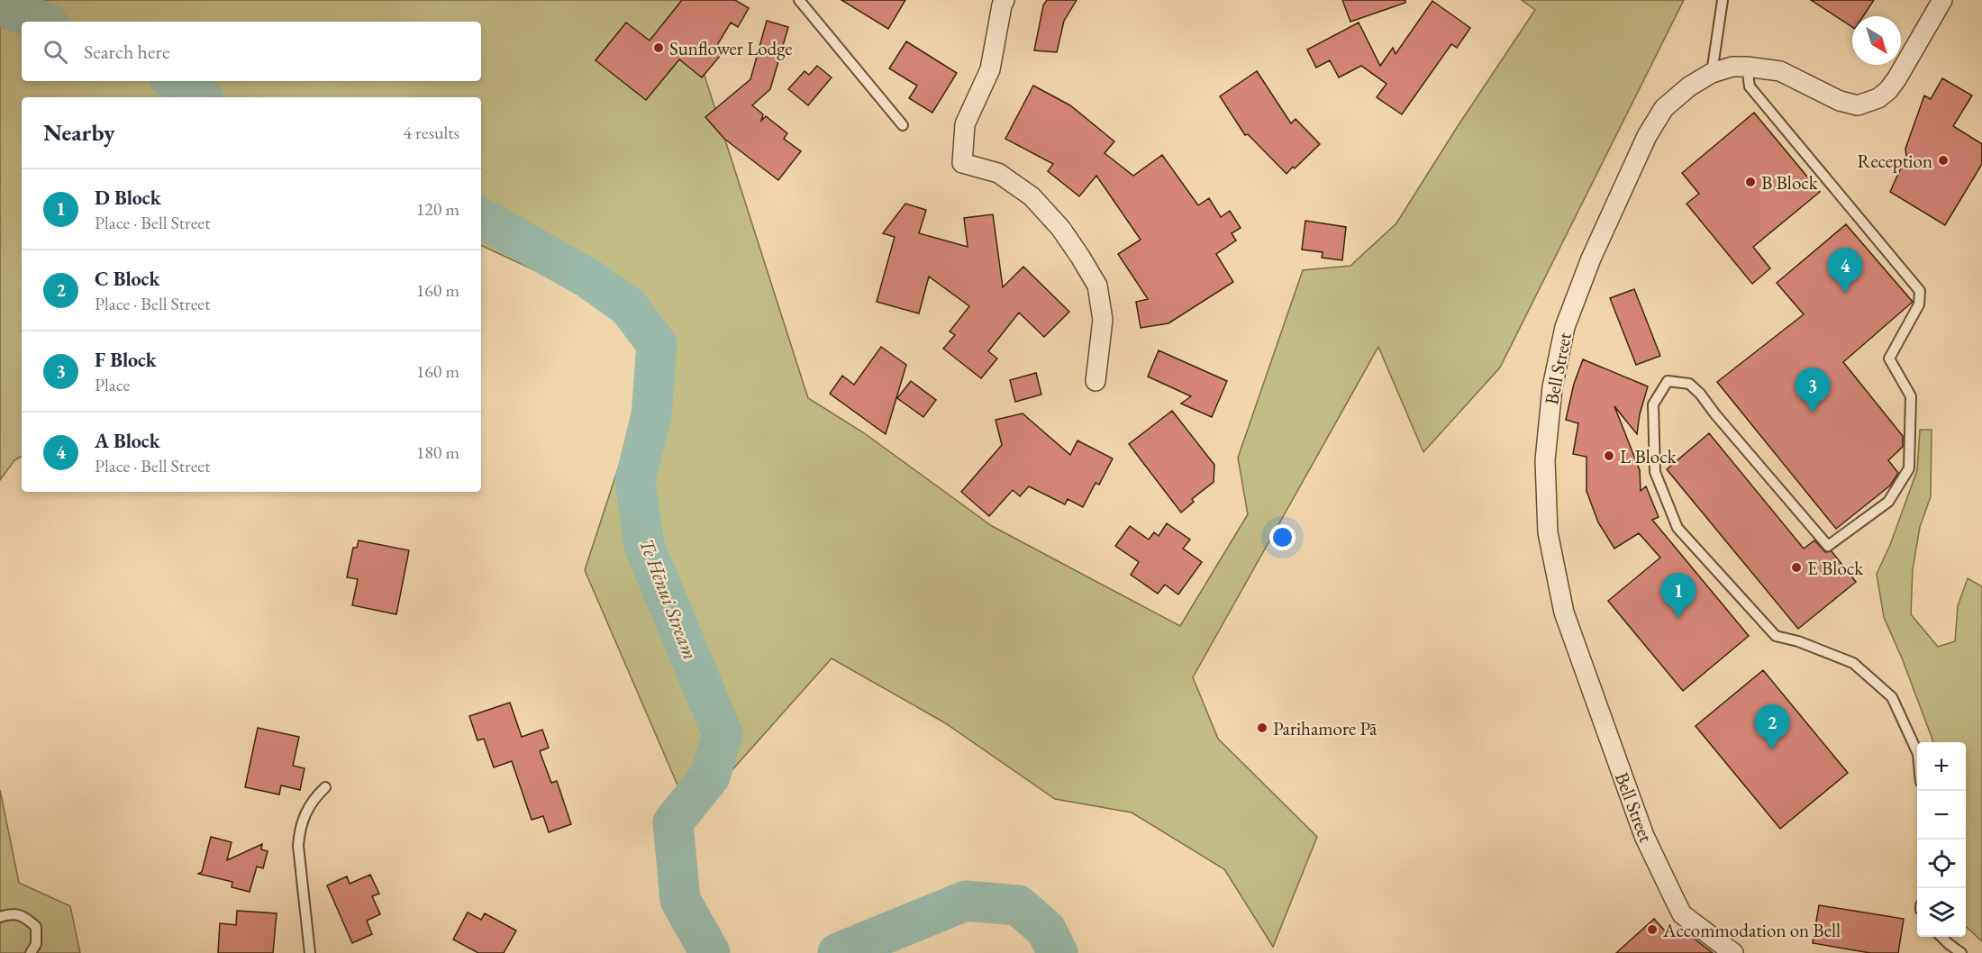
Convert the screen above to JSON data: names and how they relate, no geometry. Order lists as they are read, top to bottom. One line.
{"streets":{"street":["Bell Street"]},"water":["Te Hēnui Stream"],"places":["Sunflower Lodge","Reception","B Block","L Block","E Block","Parihamore Pā","Accommodation on Bell"],"north":"bottom right","page":{"search":"Search here","heading":["Nearby","4 results"],"list":[{"mark":"1","name":"D Block","note":"Place · Bell Street","value":"120 m"},{"mark":"2","name":"C Block","note":"Place · Bell Street","value":"160 m"},{"mark":"3","name":"F Block","note":"Place","value":"160 m"},{"mark":"4","name":"A Block","note":"Place · Bell Street","value":"180 m"}],"pins":["4","3","1","2"],"map_buttons":["+","−"]}}
